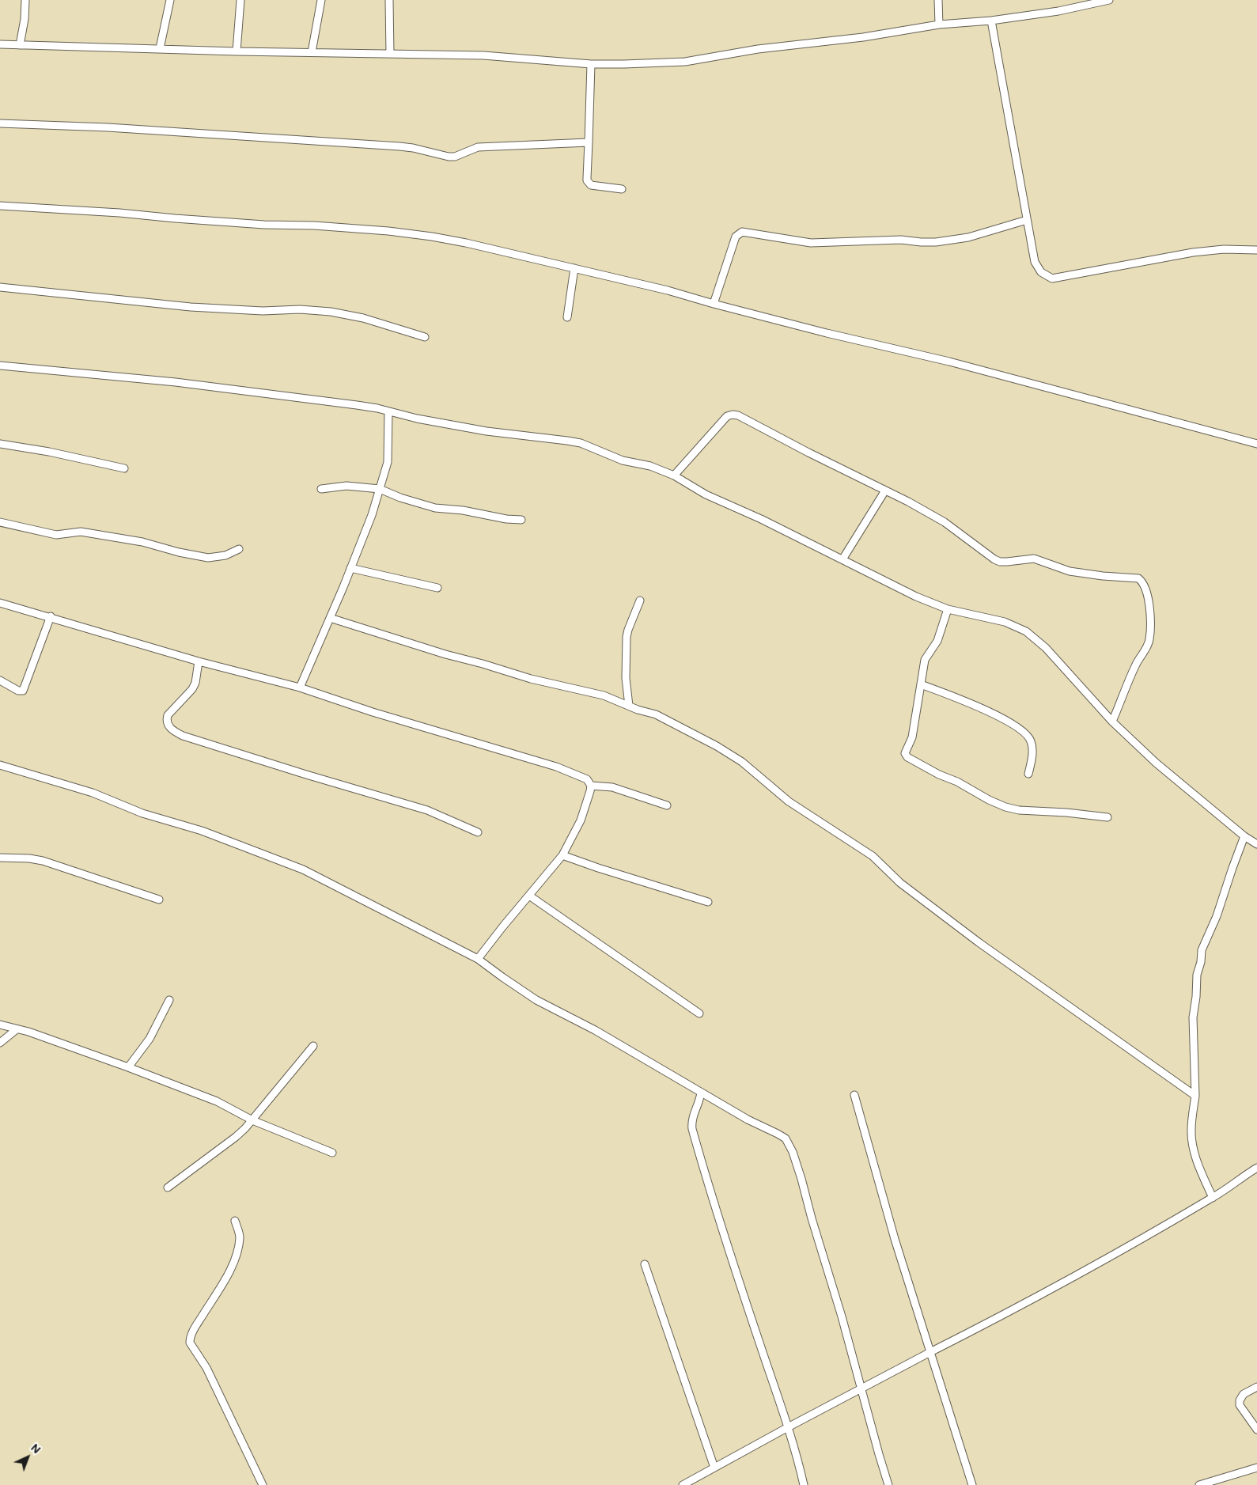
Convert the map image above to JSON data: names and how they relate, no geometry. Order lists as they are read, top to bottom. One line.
{"north":"top right"}
